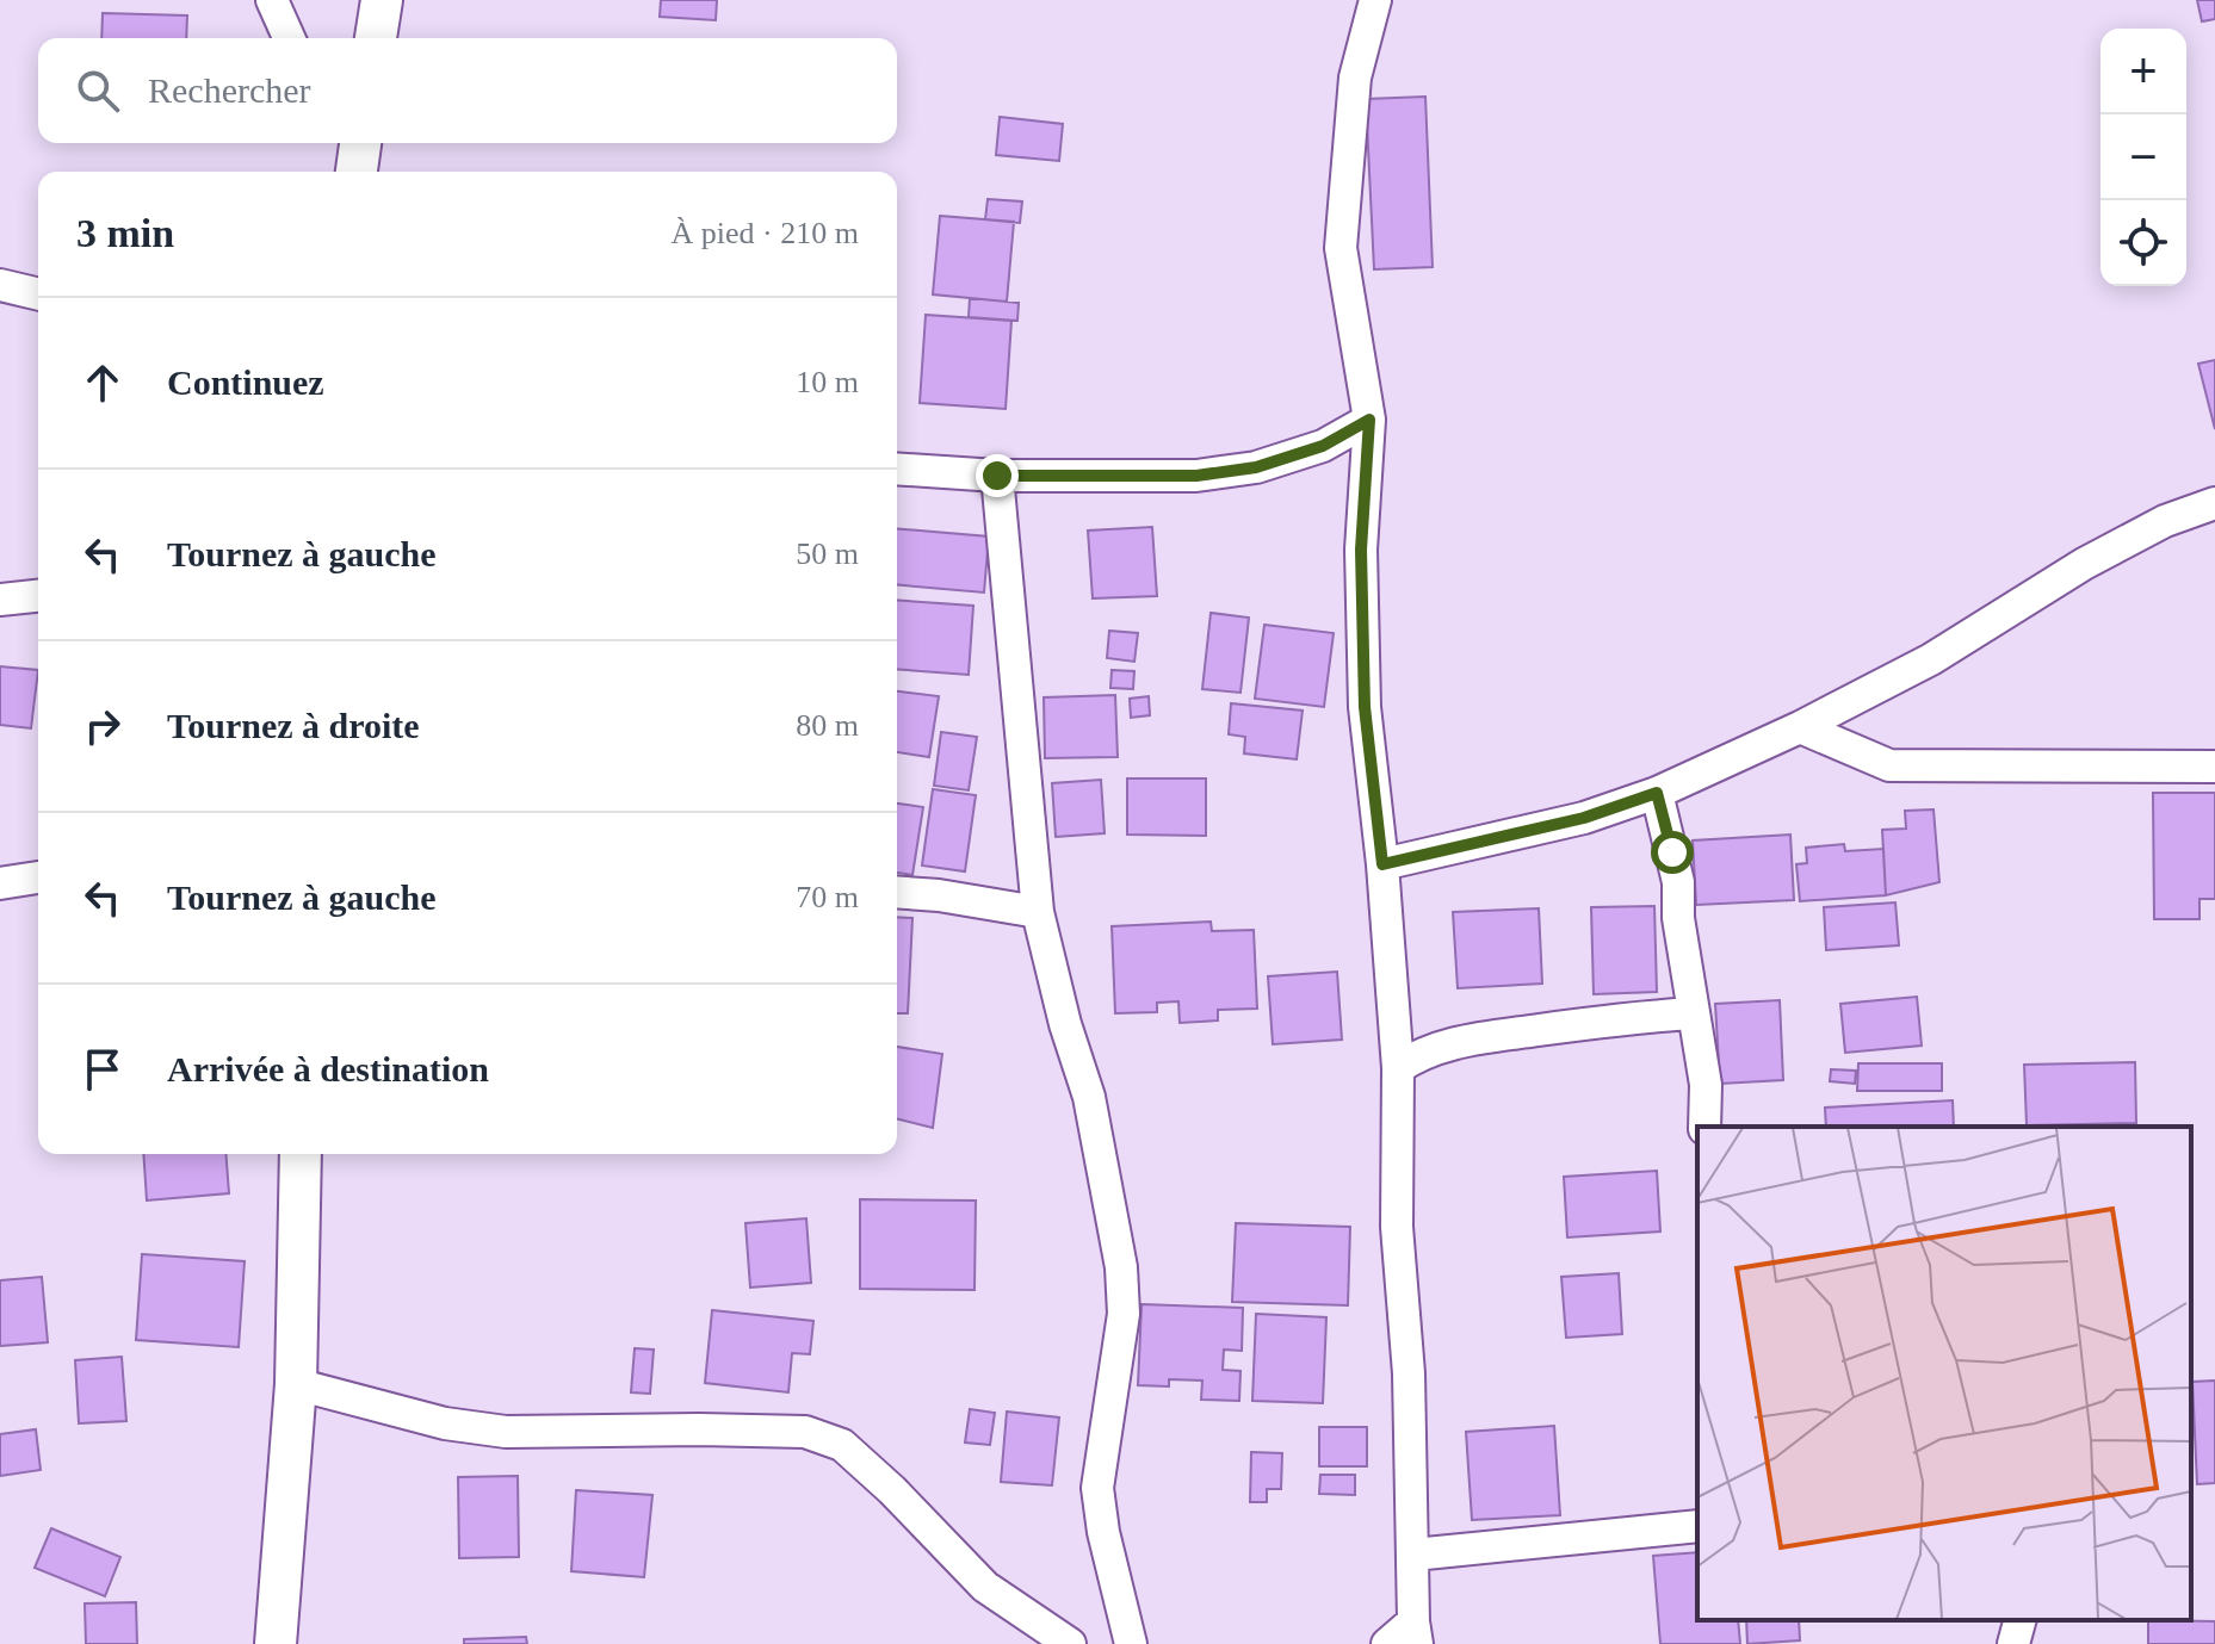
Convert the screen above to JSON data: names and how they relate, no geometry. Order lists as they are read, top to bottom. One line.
{"page":{"map_buttons":["+","−"],"search":"Rechercher","heading":["3 min","À pied · 210 m"],"list":[["Continuez","10 m"],["Tournez à gauche","50 m"],["Tournez à droite","80 m"],["Tournez à gauche","70 m"],"Arrivée à destination"]}}
